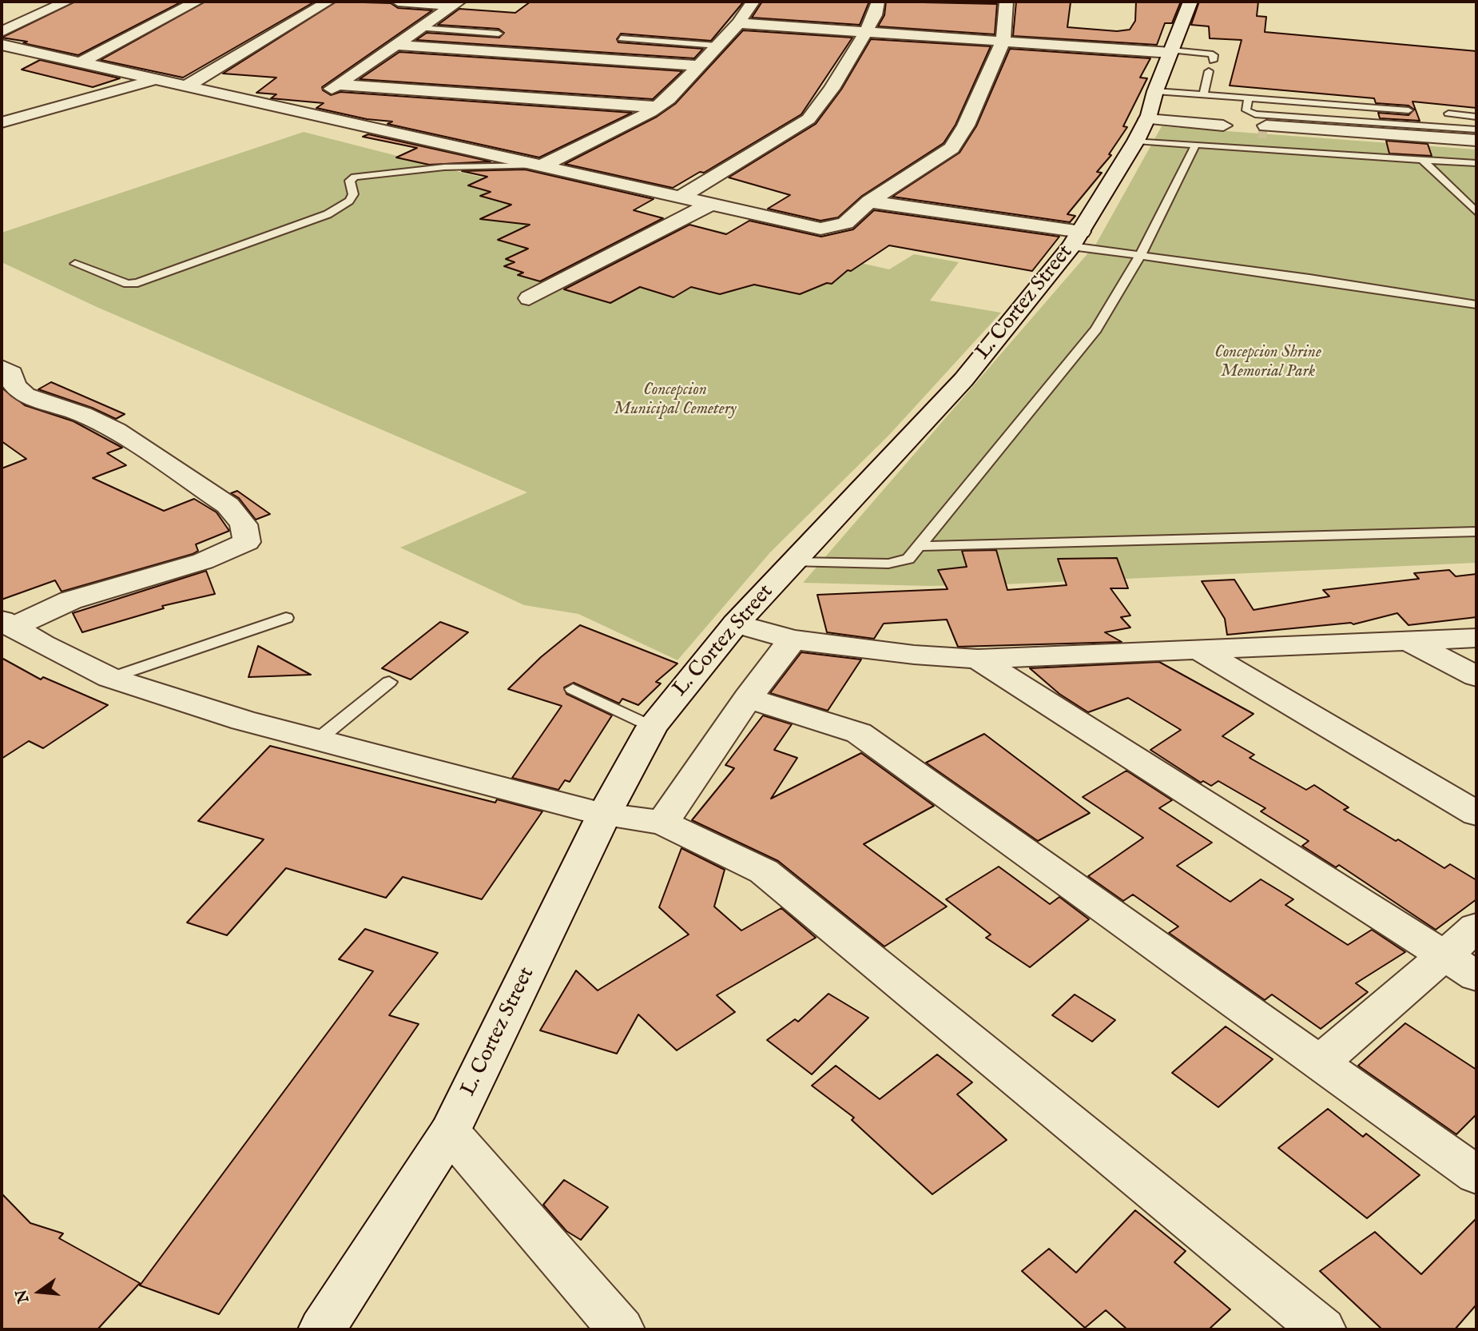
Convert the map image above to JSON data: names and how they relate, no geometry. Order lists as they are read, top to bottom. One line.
{"streets":{"street":["L. Cortez Street"]},"parks":["Concepcion Shrine Memorial Park","Concepcion Municipal Cemetery"],"north":"left"}
